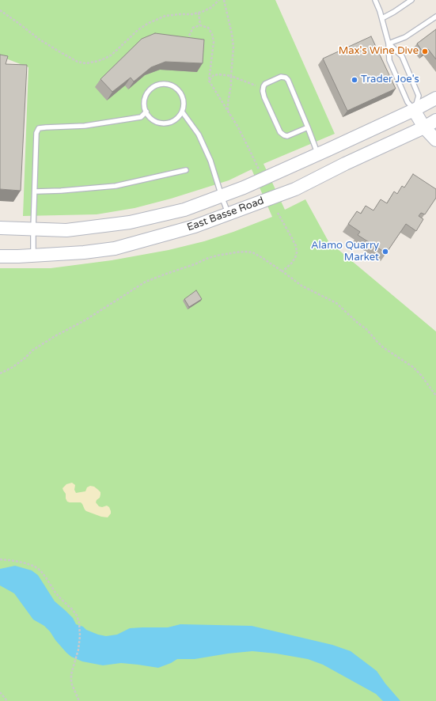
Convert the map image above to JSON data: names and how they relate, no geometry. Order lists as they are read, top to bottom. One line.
{"streets":{"main road":["East Basse Road"]},"places":["Max's Wine Dive","Trader Joe's","Alamo Quarry Market"]}
